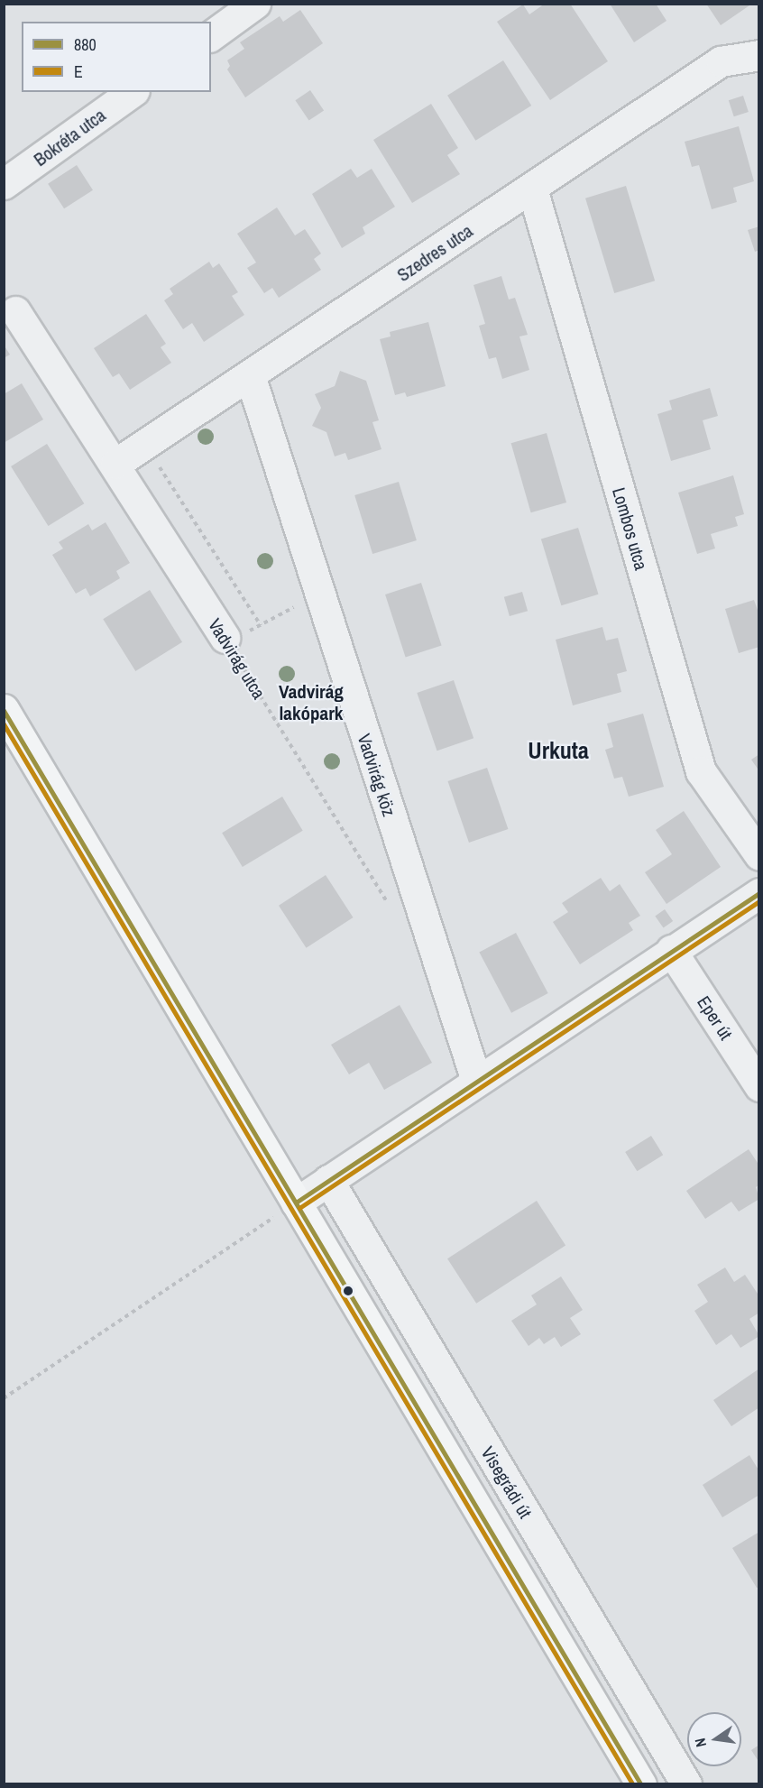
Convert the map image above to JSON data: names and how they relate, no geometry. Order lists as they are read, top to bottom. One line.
{"streets":{"street":["Bokréta utca","Szedres utca","Lombos utca","Vadvirág utca","Vadvirág köz","Eper út","Visegrádi út"]},"crossings":[["Szedres utca","Lombos utca"],["Szedres utca","Vadvirág utca"],["Szedres utca","Vadvirág köz"]],"districts":["Vadvirág lakópark","Urkuta"],"lines":["transit line 880","transit line E"],"legend":["880","E"],"north":"left"}
